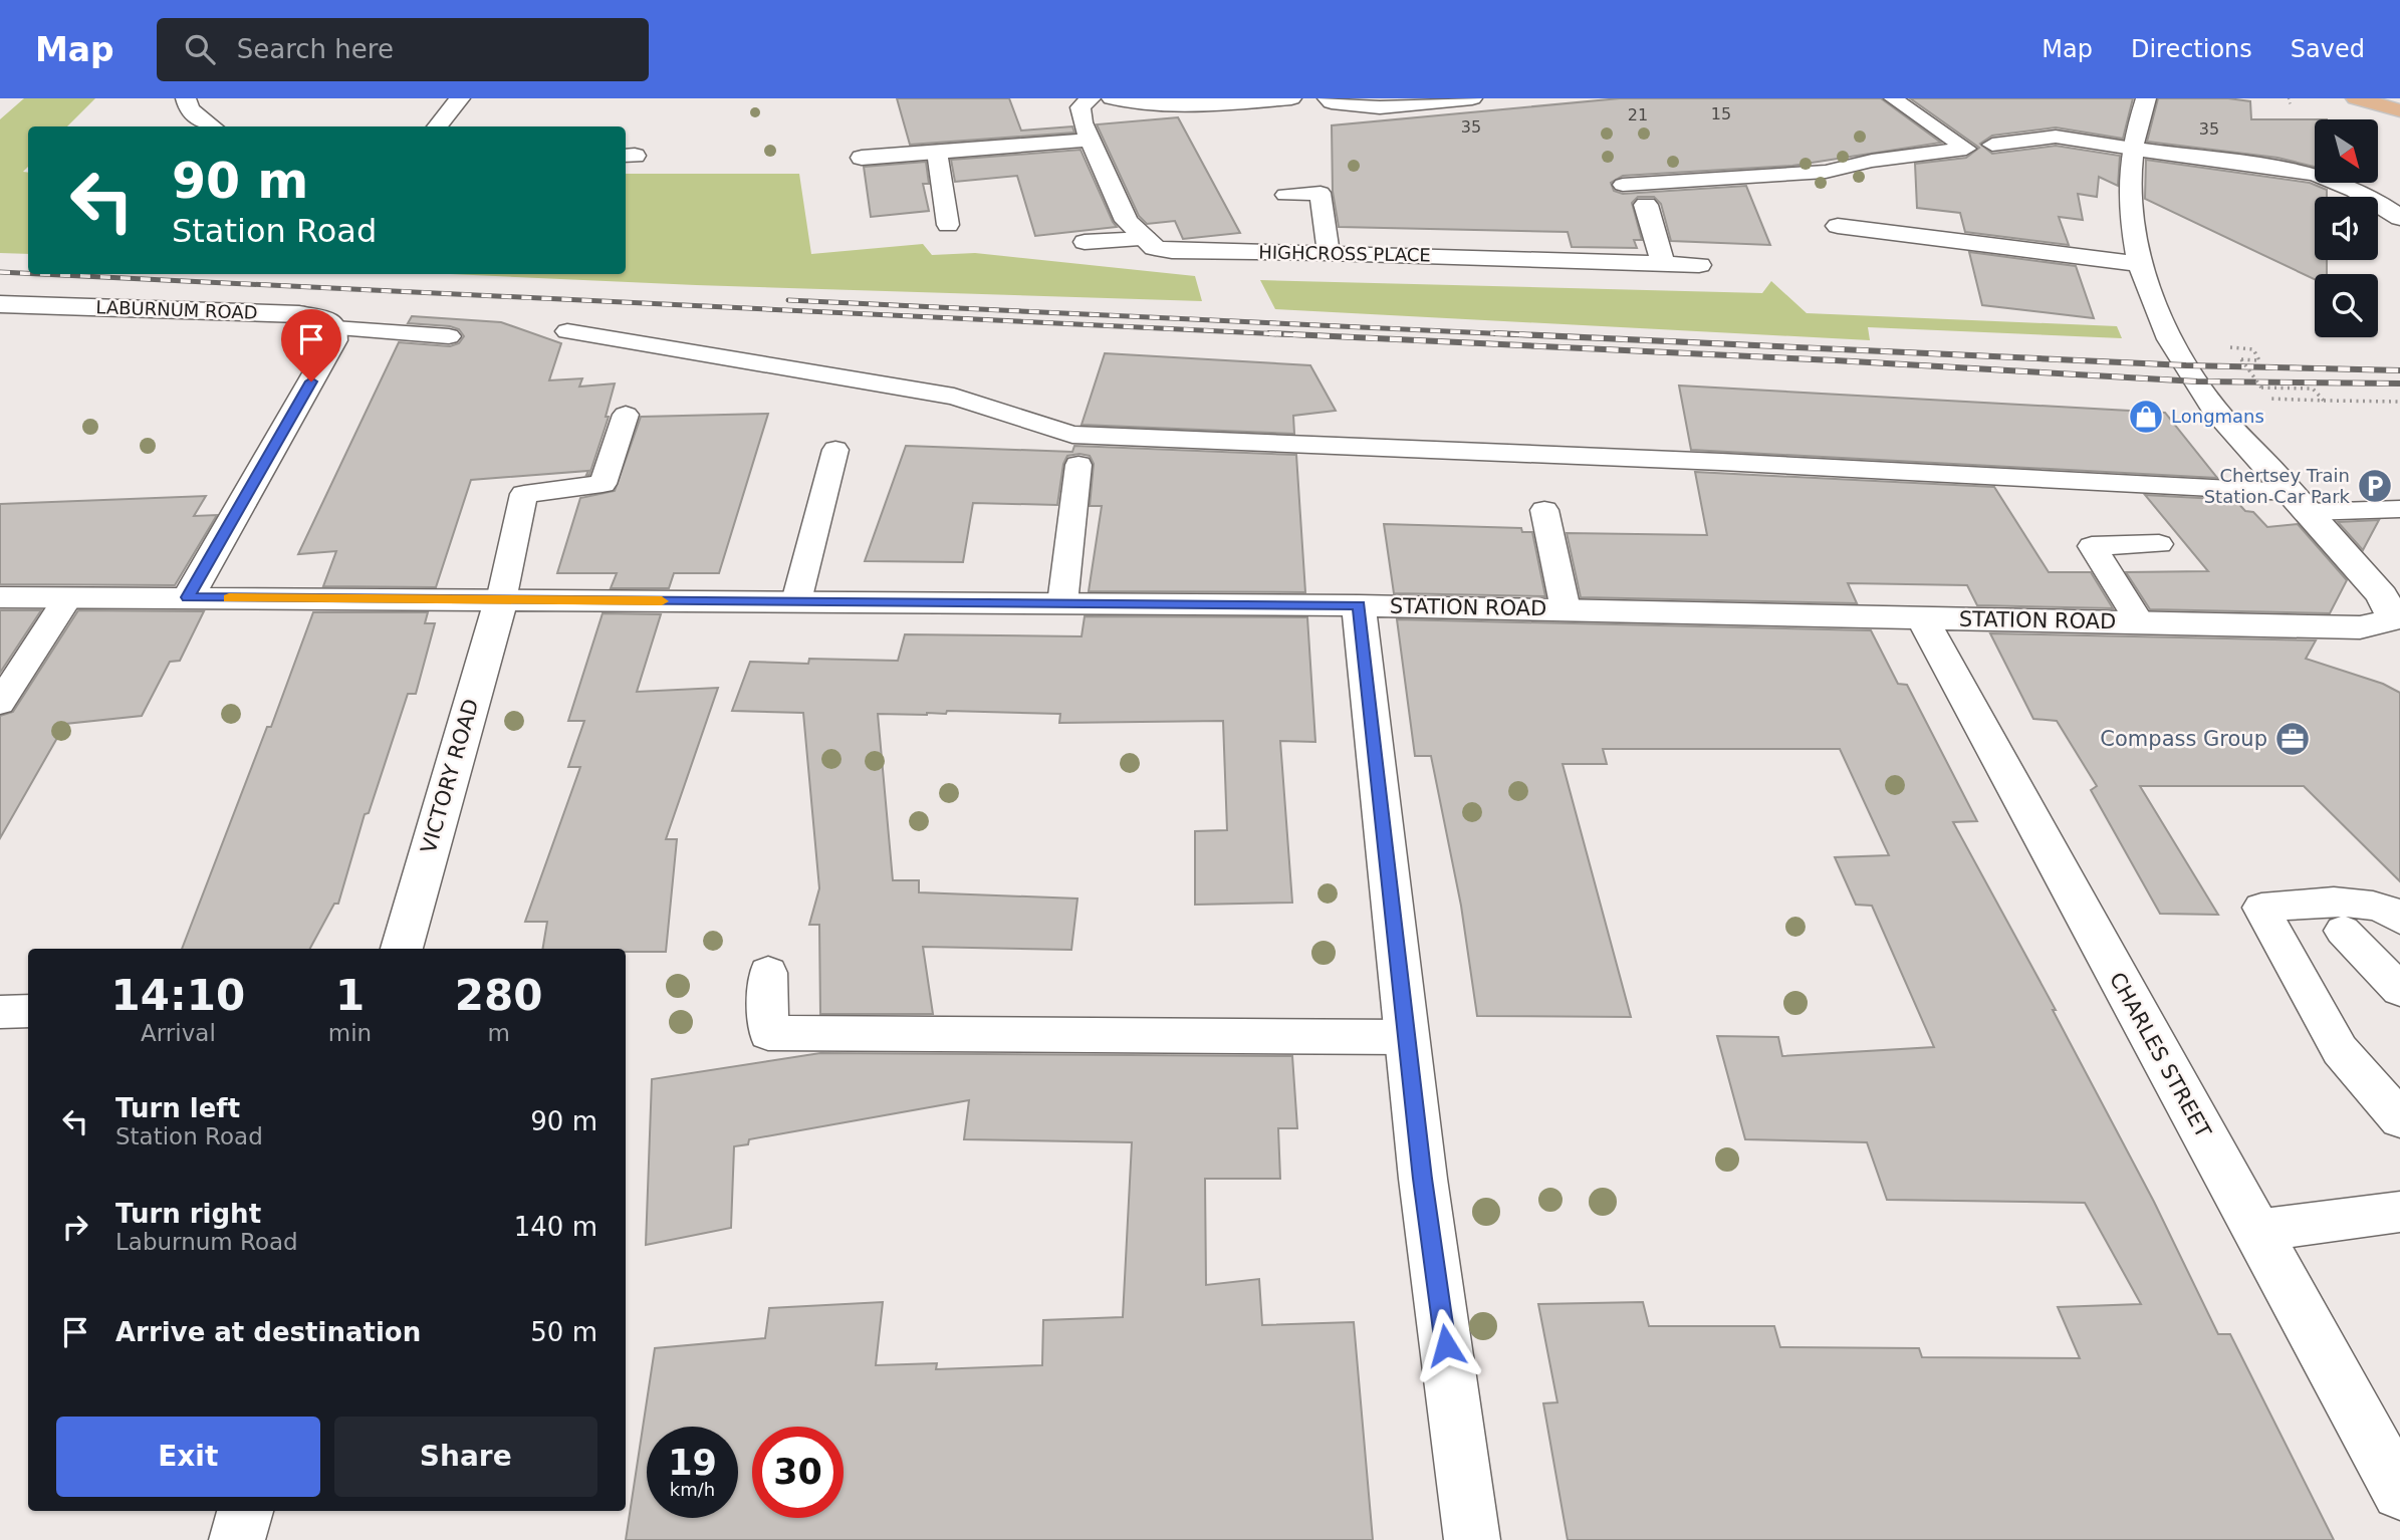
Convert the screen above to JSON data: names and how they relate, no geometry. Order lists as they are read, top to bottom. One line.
{"streets":{"street":["HIGHCROSS PLACE","LABURNUM ROAD","STATION ROAD","VICTORY ROAD","CHARLES STREET"]},"crossings":[["STATION ROAD","VICTORY ROAD"],["STATION ROAD","CHARLES STREET"]],"places":{"shop":["Longmans"],"parking":["Chertsey Train Station Car Park"],"office":["Compass Group"]},"house_numbers":["15","21","35","35"],"north":"bottom right","page":{"header":"Map","search":"Search here","nav":["Map","Directions","Saved"],"turn":["90 m","Station Road"],"eta":["14:10","Arrival","1","min","280","m"],"list":[{"name":"Turn left","note":"Station Road","value":"90 m"},{"name":"Turn right","note":"Laburnum Road","value":"140 m"},{"name":"Arrive at destination","value":"50 m"}],"buttons":["Exit","Share"],"speed":"19 km/h","limit":"30"}}
